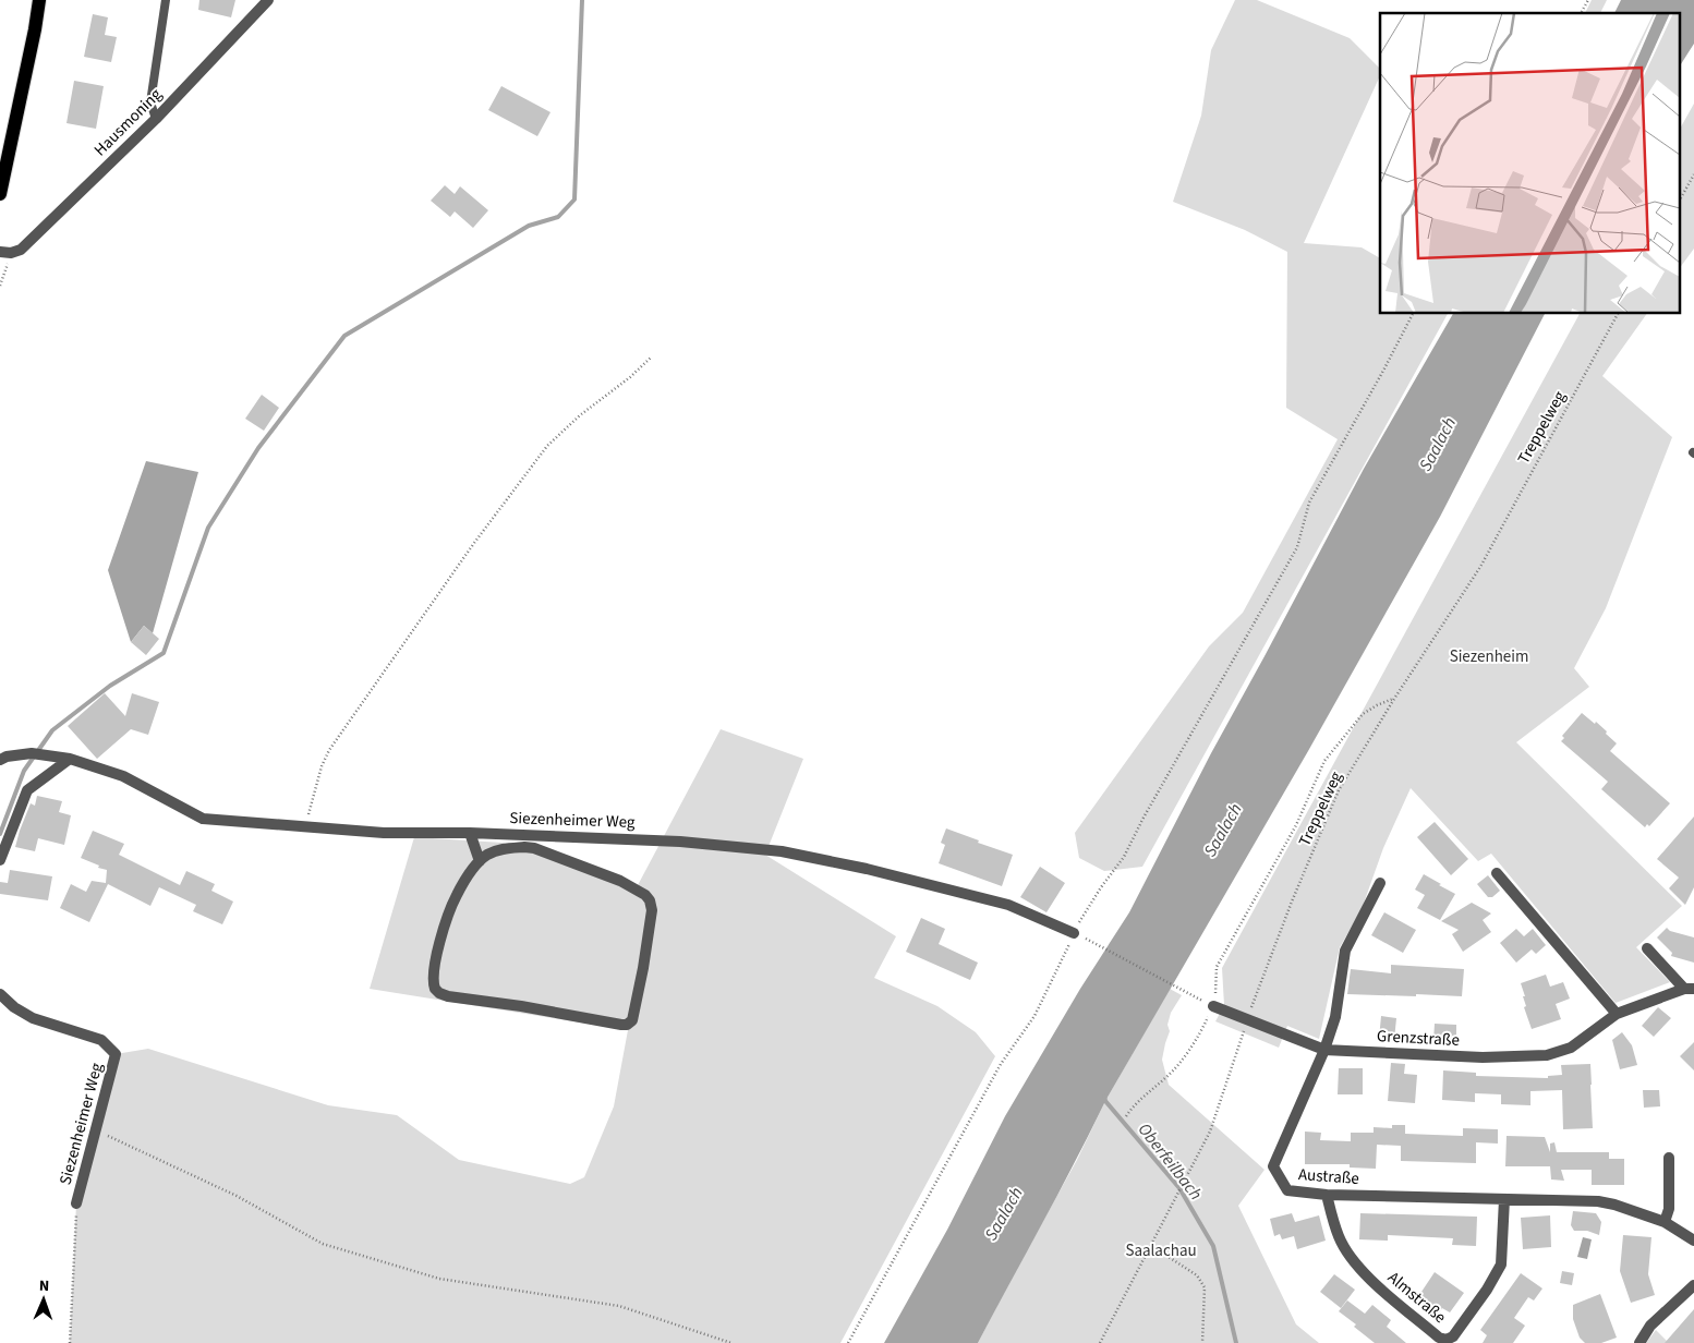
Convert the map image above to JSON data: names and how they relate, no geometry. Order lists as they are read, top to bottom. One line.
{"streets":{"street":["Hausmoning","Siezenheimer Weg","Grenzstraße","Austraße","Almstraße"],"path":["Treppelweg"]},"crossings":[["Treppelweg","Grenzstraße"],["Grenzstraße","Austraße"],["Austraße","Almstraße"]],"water":["Saalach","Oberfeilbach"],"parks":["Siezenheim","Saalachau"],"north":"top"}
